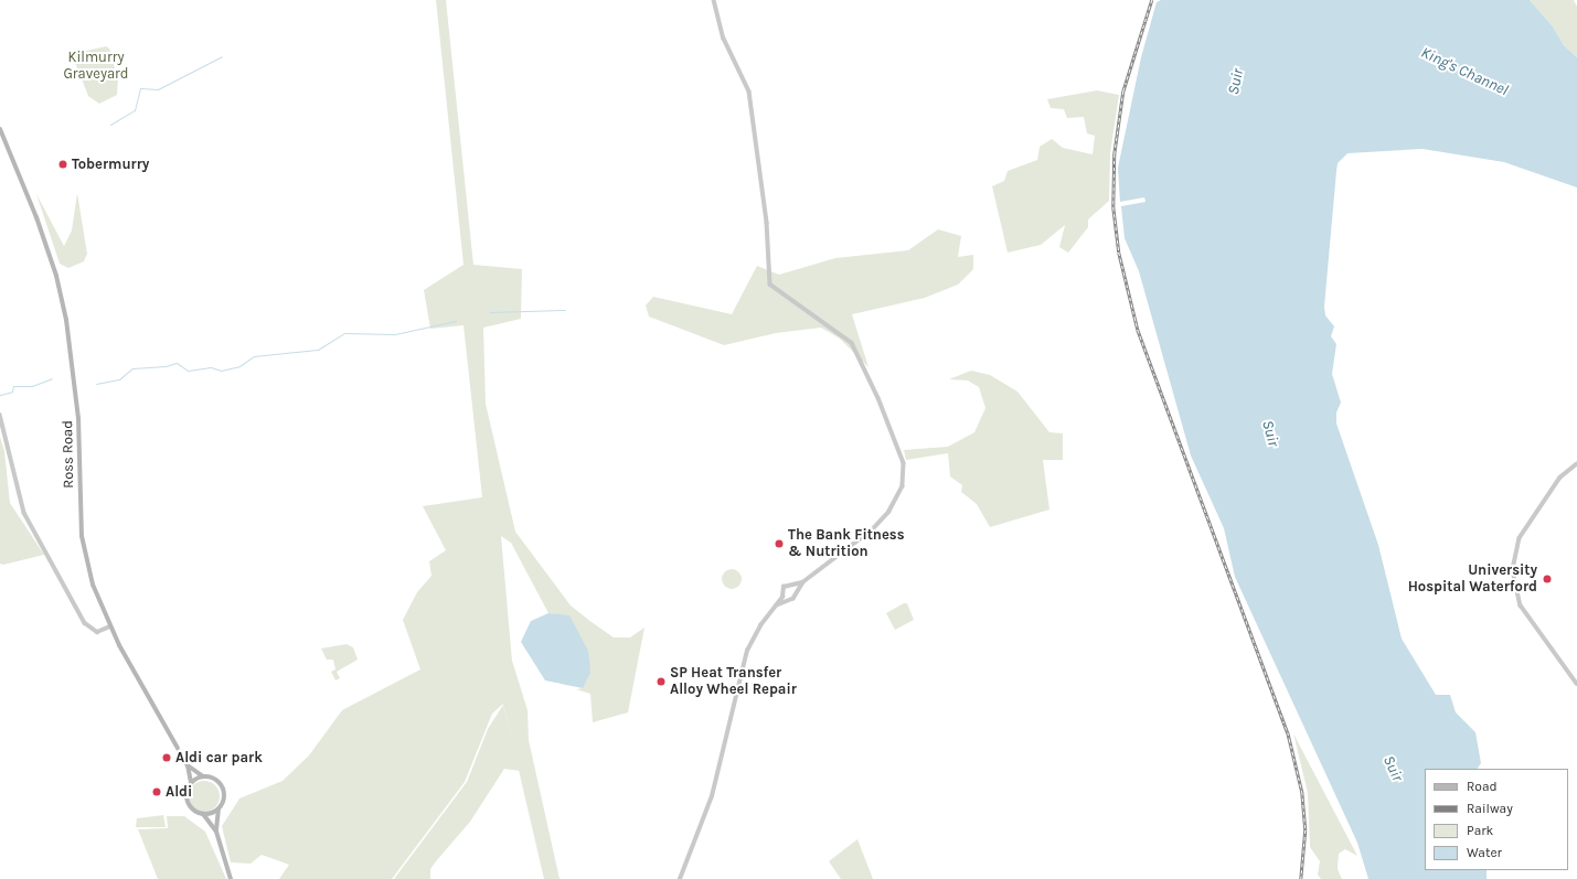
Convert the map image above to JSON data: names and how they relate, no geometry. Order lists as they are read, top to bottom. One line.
{"streets":{"main road":["Ross Road"]},"water":["King's Channel","Suir"],"parks":["Kilmurry Graveyard"],"places":["Tobermurry","The Bank Fitness & Nutrition","University Hospital Waterford","SP Heat Transfer Alloy Wheel Repair","Aldi car park","Aldi"],"legend":["Road","Railway","Park","Water"]}
